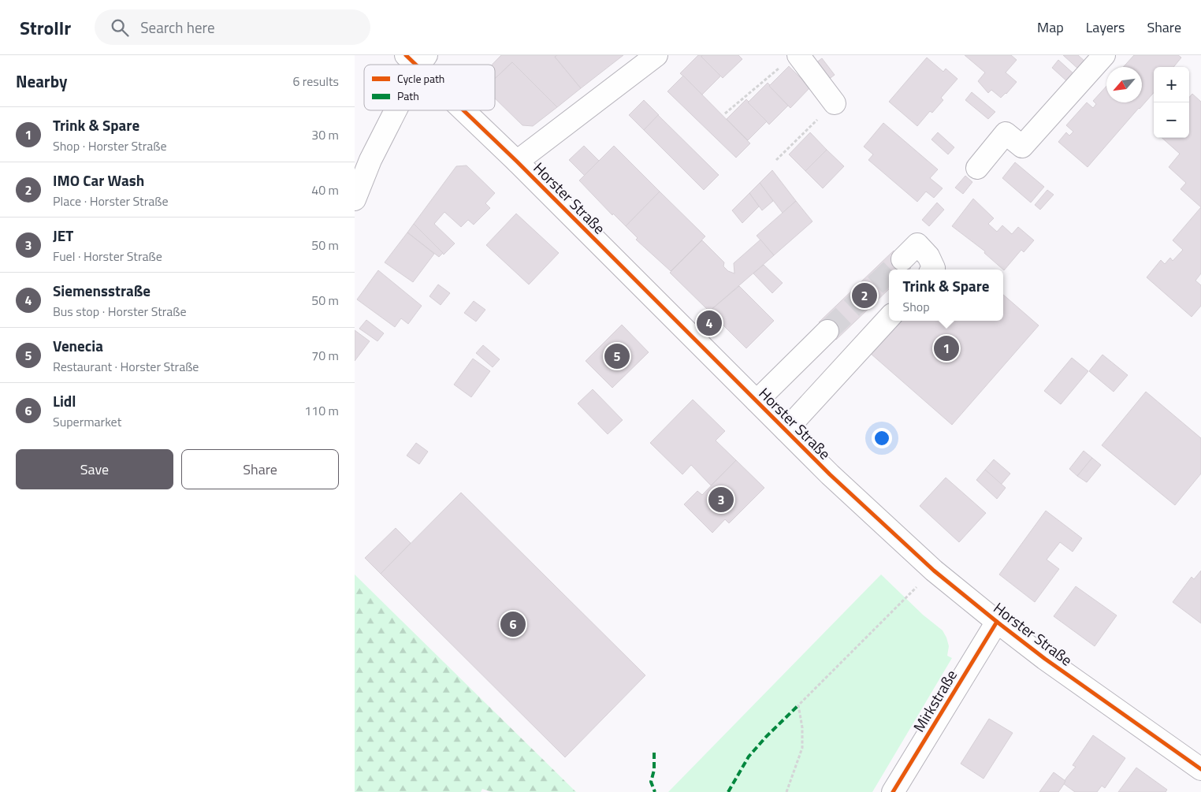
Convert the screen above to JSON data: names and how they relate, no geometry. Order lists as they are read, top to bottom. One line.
{"streets":{"main road":["Horster Straße","Mirkstraße"]},"crossings":[["Horster Straße","Mirkstraße"]],"legend":["Cycle path","Path"],"north":"bottom left","page":{"header":"Strollr","search":"Search here","nav":["Map","Layers","Share"],"heading":["Nearby","6 results"],"map_buttons":["+","−"],"list":[{"mark":"1","name":"Trink & Spare","note":"Shop · Horster Straße","value":"30 m"},{"mark":"2","name":"IMO Car Wash","note":"Place · Horster Straße","value":"40 m"},{"mark":"3","name":"JET","note":"Fuel · Horster Straße","value":"50 m"},{"mark":"4","name":"Siemensstraße","note":"Bus stop · Horster Straße","value":"50 m"},{"mark":"5","name":"Venecia","note":"Restaurant · Horster Straße","value":"70 m"},{"mark":"6","name":"Lidl","note":"Supermarket","value":"110 m"}],"popup":["Trink & Spare","Shop"],"pins":["2","4","1","5","3","6"],"buttons":["Save","Share"]}}
